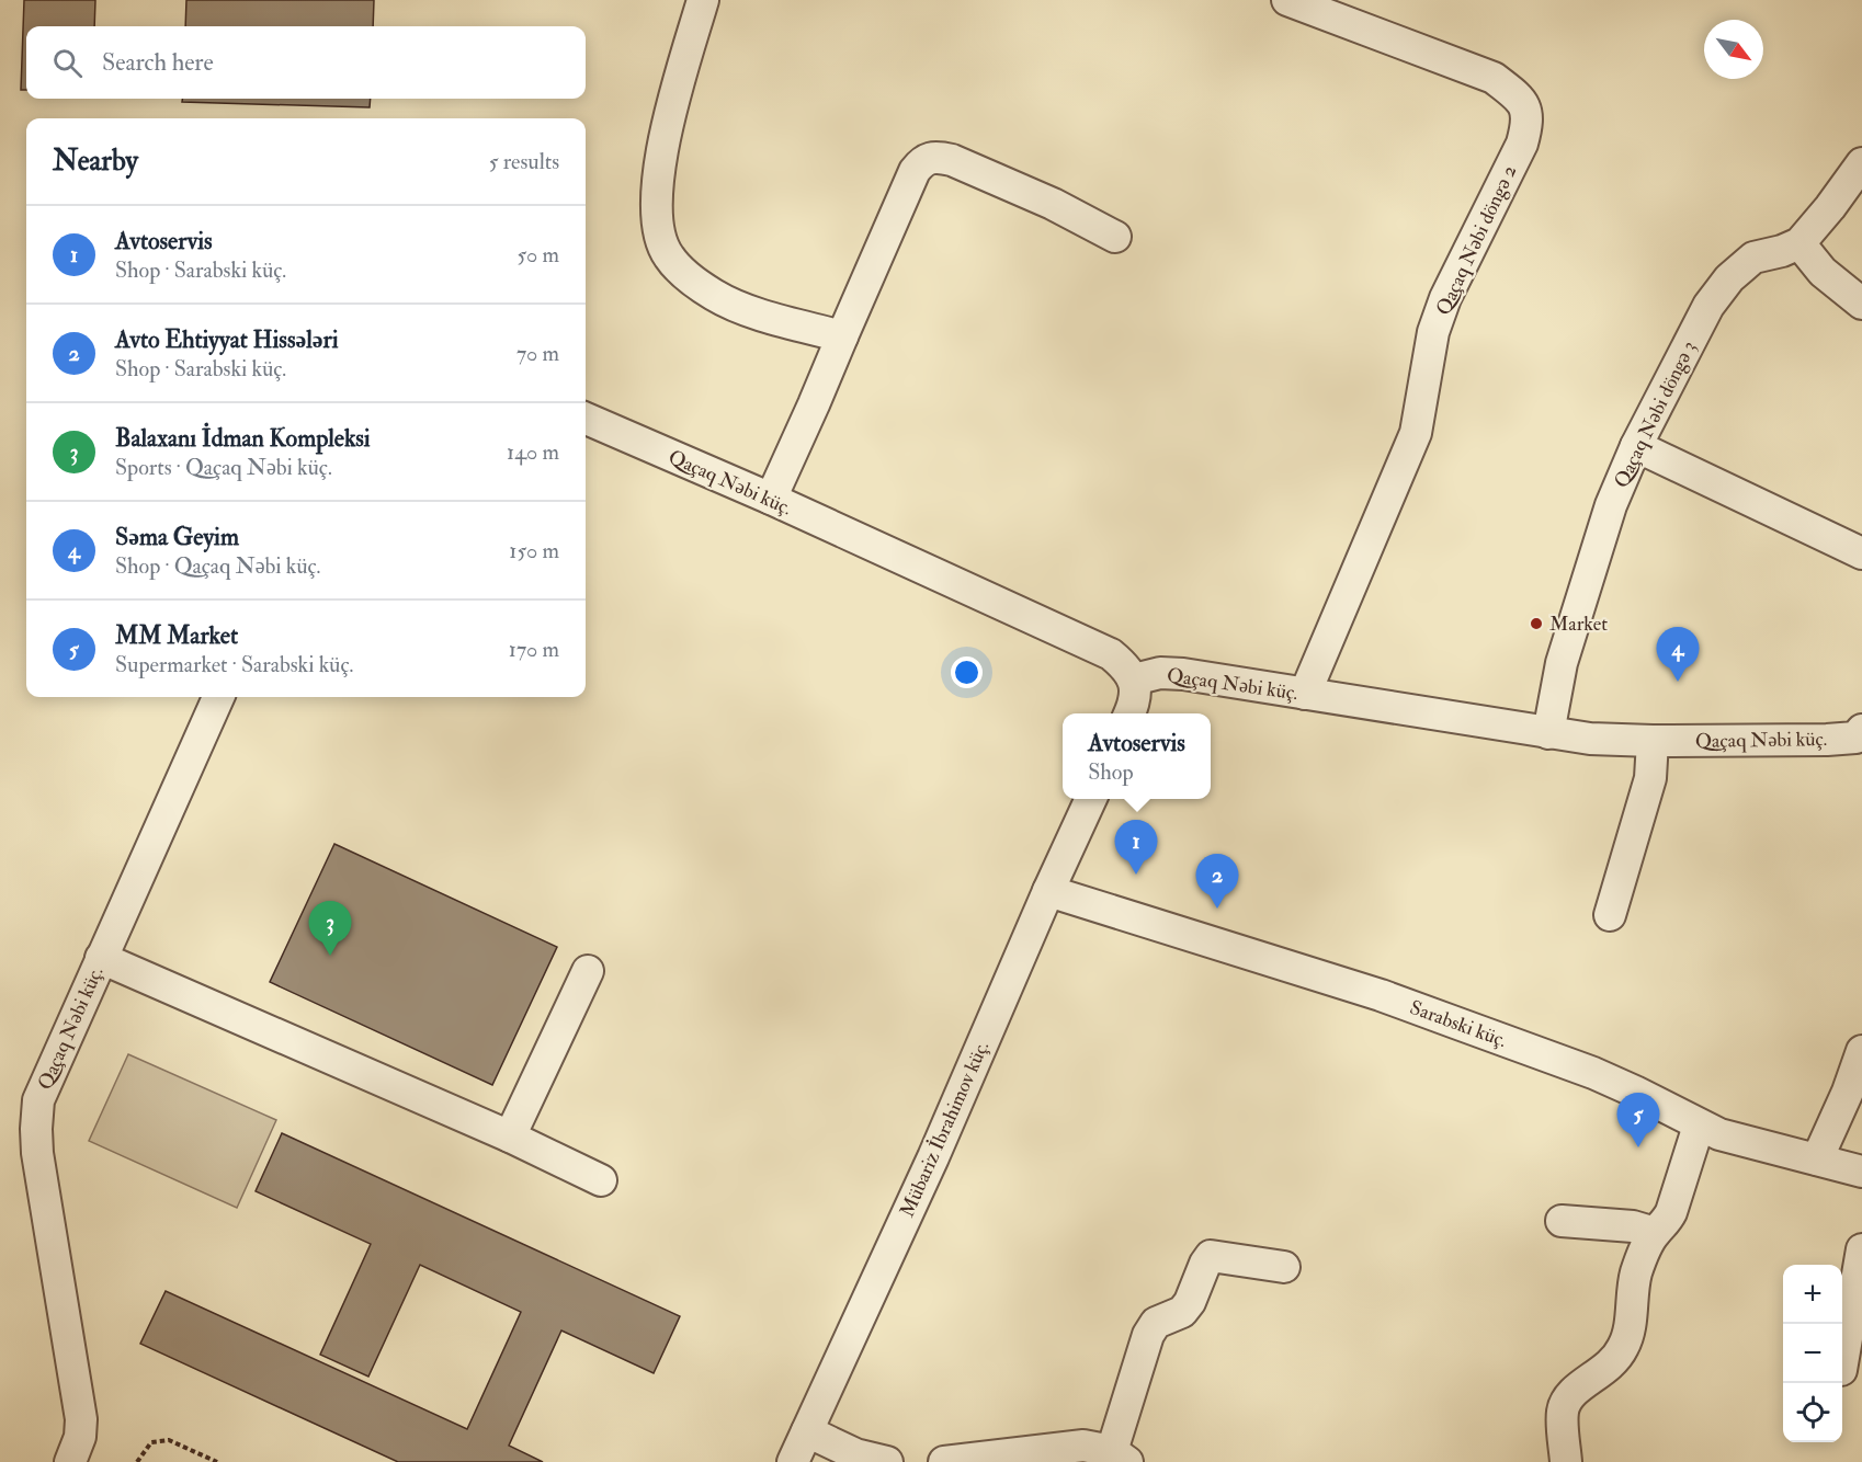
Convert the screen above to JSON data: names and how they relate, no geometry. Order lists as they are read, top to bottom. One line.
{"streets":{"street":["Qaçaq Nəbi döngə 2","Qaçaq Nəbi döngə 3","Qaçaq Nəbi küç.","Sarabski küç.","Mübariz İbrahimov küç."]},"crossings":[["Qaçaq Nəbi döngə 2","Qaçaq Nəbi küç."],["Qaçaq Nəbi döngə 3","Qaçaq Nəbi küç."],["Sarabski küç.","Mübariz İbrahimov küç."]],"places":["Market"],"north":"bottom right","page":{"search":"Search here","heading":["Nearby","5 results"],"list":[{"mark":"1","name":"Avtoservis","note":"Shop · Sarabski küç.","value":"50 m"},{"mark":"2","name":"Avto Ehtiyyat Hissələri","note":"Shop · Sarabski küç.","value":"70 m"},{"mark":"3","name":"Balaxanı İdman Kompleksi","note":"Sports · Qaçaq Nəbi küç.","value":"140 m"},{"mark":"4","name":"Səma Geyim","note":"Shop · Qaçaq Nəbi küç.","value":"150 m"},{"mark":"5","name":"MM Market","note":"Supermarket · Sarabski küç.","value":"170 m"}],"pins":["4","1","2","3","5"],"popup":["Avtoservis","Shop"],"map_buttons":["+","−"]}}
